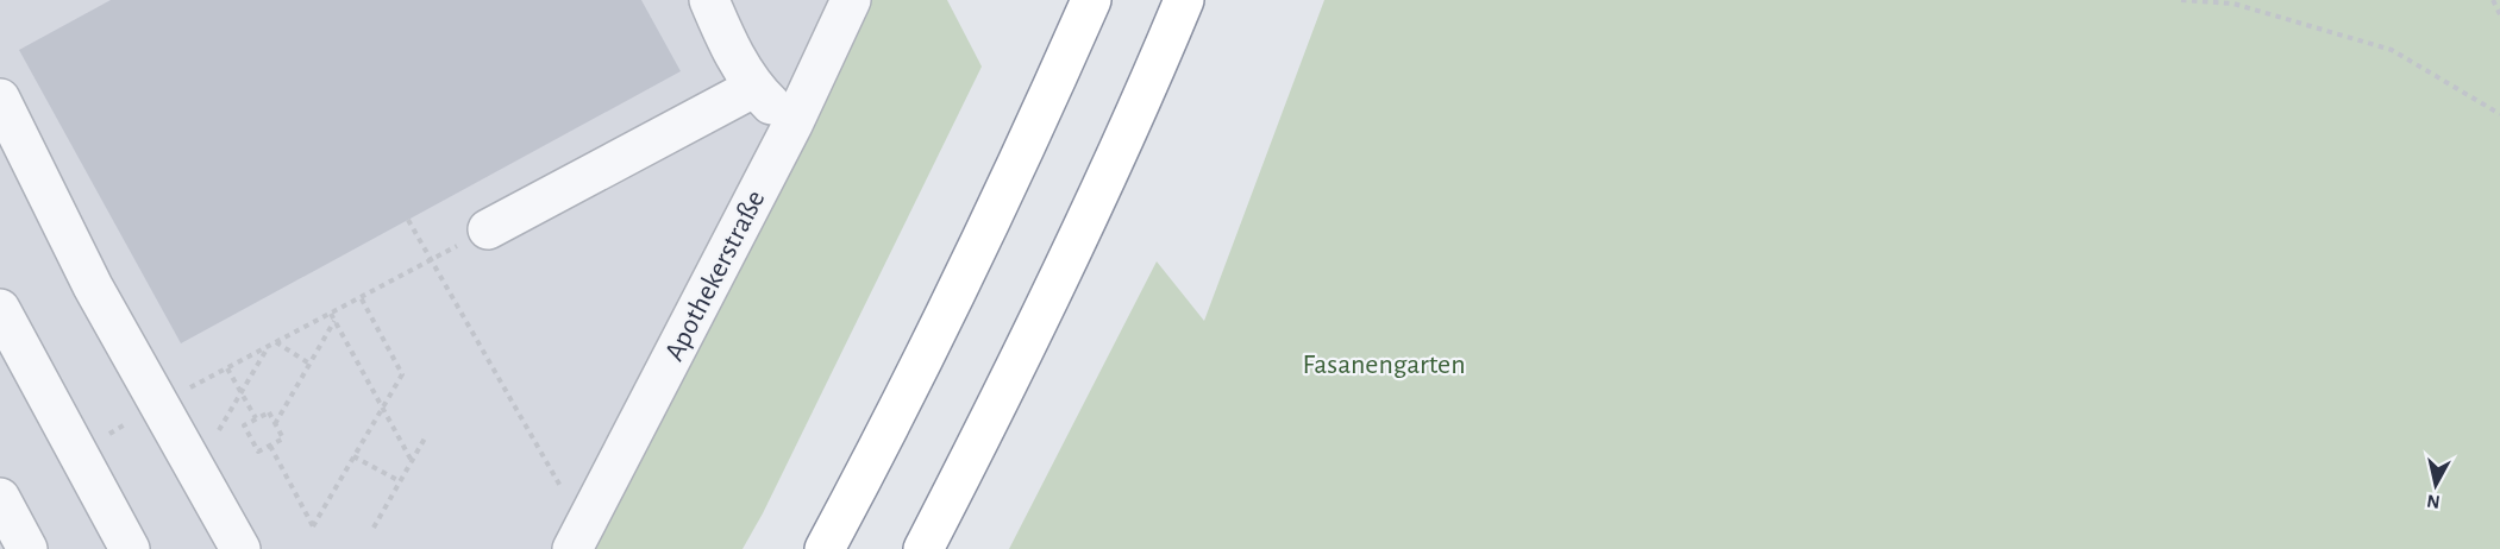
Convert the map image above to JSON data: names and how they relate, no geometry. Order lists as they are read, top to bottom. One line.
{"streets":{"street":["Apothekerstraße"]},"parks":["Fasanengarten"],"north":"bottom"}
